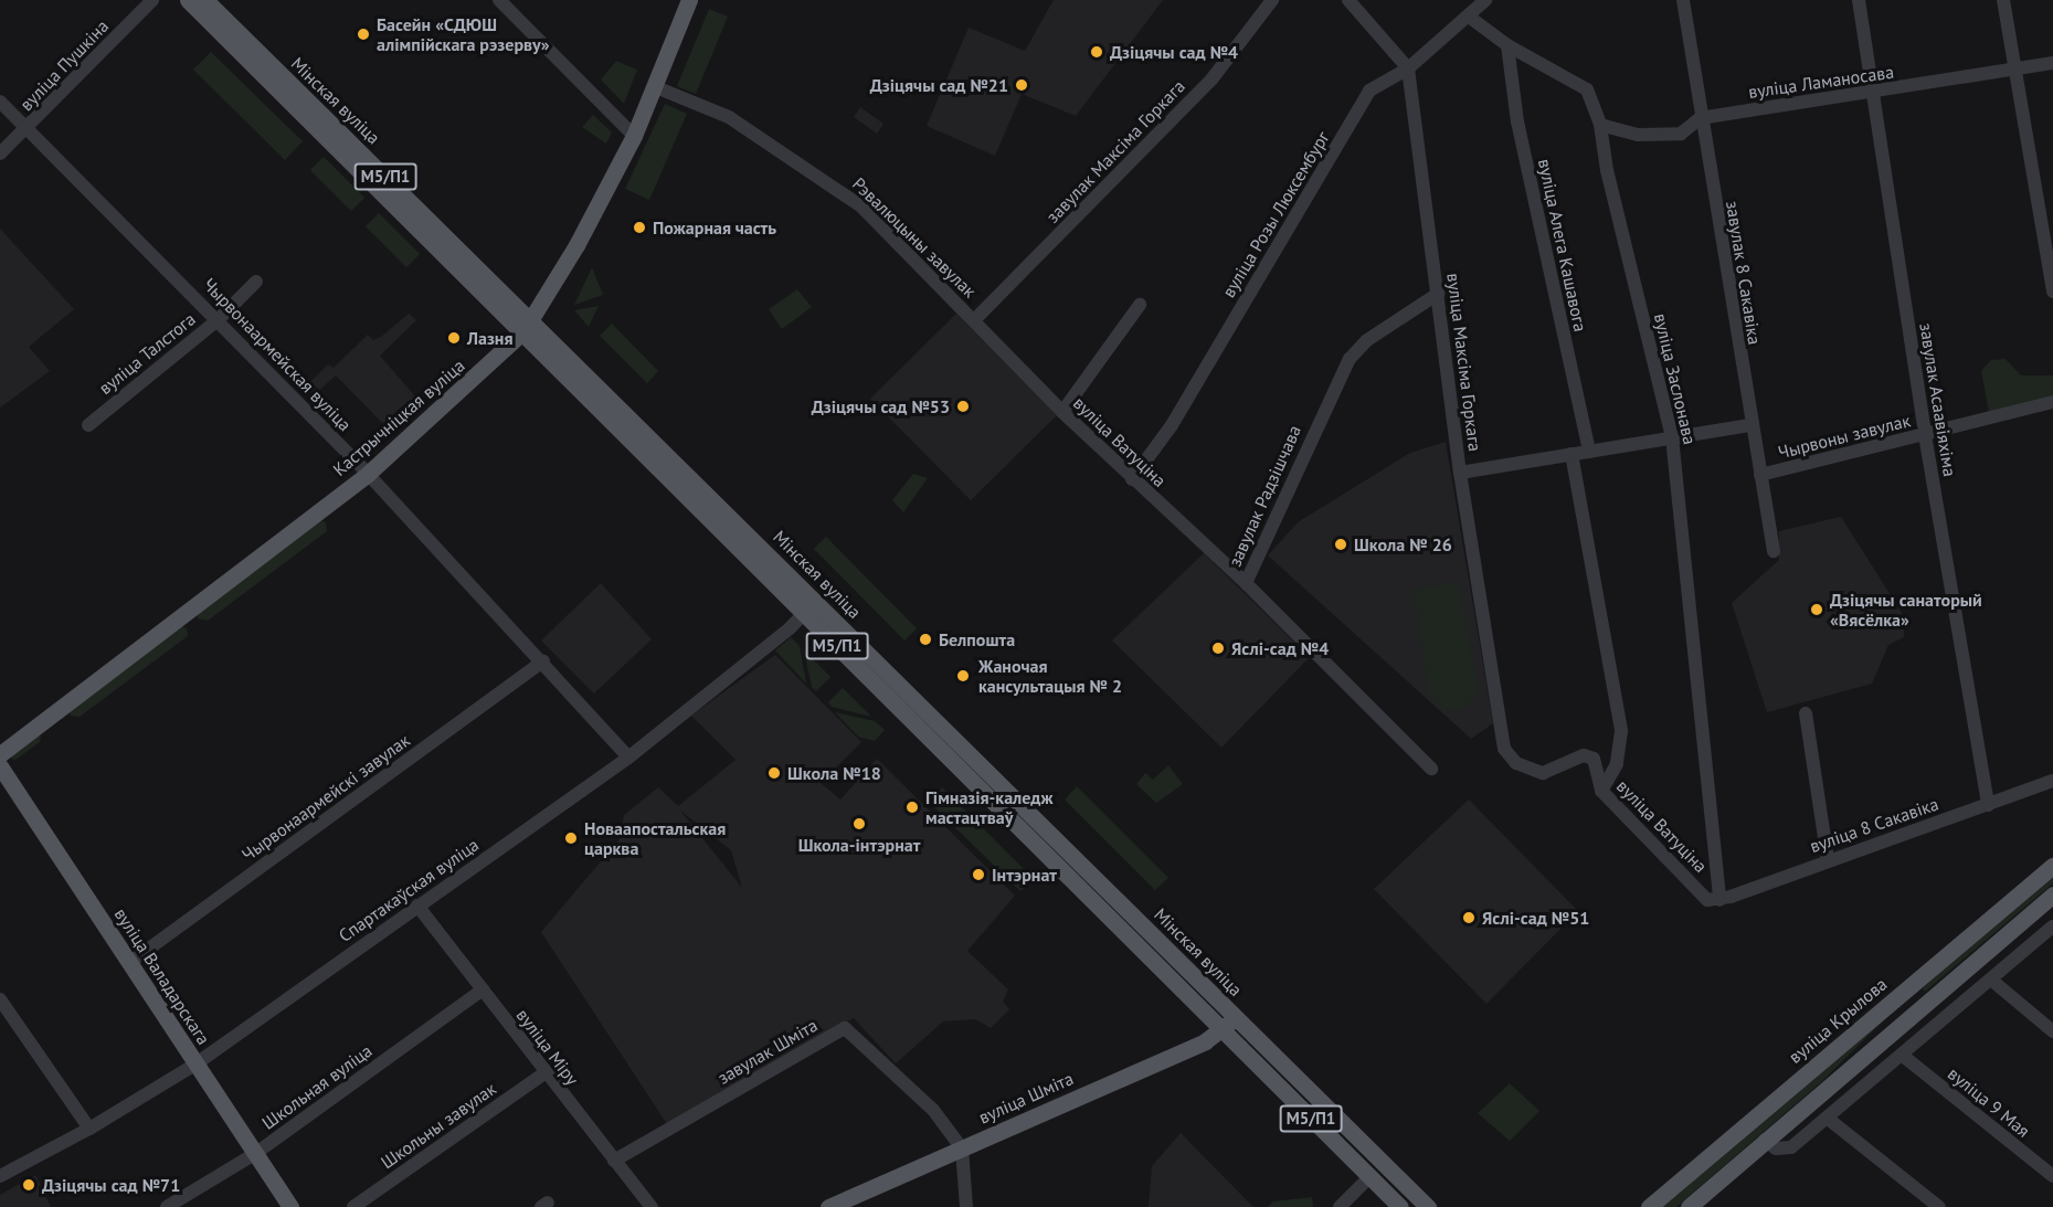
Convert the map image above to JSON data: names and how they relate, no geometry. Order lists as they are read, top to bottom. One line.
{"streets":{"main road":["Мінская вуліца","М5/П1","Кастрычніцкая вуліца","вуліца Валадарскага","вуліца Крылова","вуліца Шміта"],"street":["вуліца Пушкіна","вуліца Ламаносава","завулак Максіма Горкага","вуліца Розы Люксембург","Рэвалюцыны завулак","вуліца Алега Кашавога","завулак 8 Сакавіка","вуліца Талстога","Чырвонаармейская вуліца","вуліца Максіма Горкага","вуліца Заслонава","завулак Асаавіяхіма","Чырвоны завулак","вуліца Ватуціна","завулак Радзішчава","Чырвонаармейскі завулак","вуліца 8 Сакавіка","Спартакаўская вуліца","вуліца Міру","завулак Шміта","Школьная вуліца","вуліца 9 Мая","Школьны завулак"]},"crossings":[["вуліца Пушкіна","Чырвонаармейская вуліца"],["вуліца Ламаносава","завулак 8 Сакавіка"],["вуліца Ламаносава","вуліца Заслонава"],["вуліца Ламаносава","завулак Асаавіяхіма"],["Мінская вуліца","Кастрычніцкая вуліца"],["Мінская вуліца","Спартакаўская вуліца"],["Мінская вуліца","вуліца Шміта"],["завулак Максіма Горкага","Рэвалюцыны завулак"],["завулак Максіма Горкага","вуліца Ватуціна"],["вуліца Розы Люксембург","вуліца Максіма Горкага"],["вуліца Розы Люксембург","вуліца Заслонава"],["вуліца Розы Люксембург","вуліца Ватуціна"],["Рэвалюцыны завулак","Кастрычніцкая вуліца"],["Рэвалюцыны завулак","вуліца Ватуціна"],["вуліца Алега Кашавога","вуліца Заслонава"],["завулак 8 Сакавіка","Чырвоны завулак"],["вуліца Талстога","Чырвонаармейская вуліца"],["Чырвонаармейская вуліца","Кастрычніцкая вуліца"],["Чырвонаармейская вуліца","Чырвонаармейскі завулак"],["Чырвонаармейская вуліца","Спартакаўская вуліца"],["вуліца Максіма Горкага","вуліца Ватуціна"],["вуліца Максіма Горкага","завулак Радзішчава"],["вуліца Заслонава","вуліца Ватуціна"],["вуліца Заслонава","вуліца 8 Сакавіка"],["завулак Асаавіяхіма","Чырвоны завулак"],["завулак Асаавіяхіма","вуліца 8 Сакавіка"],["вуліца Ватуціна","завулак Радзішчава"],["вуліца Ватуціна","вуліца 8 Сакавіка"],["Чырвонаармейскі завулак","вуліца Валадарскага"],["Спартакаўская вуліца","вуліца Валадарскага"],["Спартакаўская вуліца","вуліца Міру"],["вуліца Валадарскага","Школьная вуліца"],["вуліца Міру","завулак Шміта"],["вуліца Міру","Школьная вуліца"],["вуліца Міру","Школьны завулак"],["завулак Шміта","вуліца Шміта"]],"places":["Басейн «СДЮШ алімпійскага рэзерву»","Дзіцячы сад №4","Дзіцячы сад №21","Пожарная часть","Лазня","Дзіцячы сад №53","Школа № 26","Дзіцячы санаторый «Вясёлка»","Белпошта","Яслі-сад №4","Жаночая кансультацыя № 2","Школа №18","Гімназія-каледж мастацтваў","Школа-інтэрнат","Новаапостальская царква","Інтэрнат","Яслі-сад №51","Дзіцячы сад №71"]}
